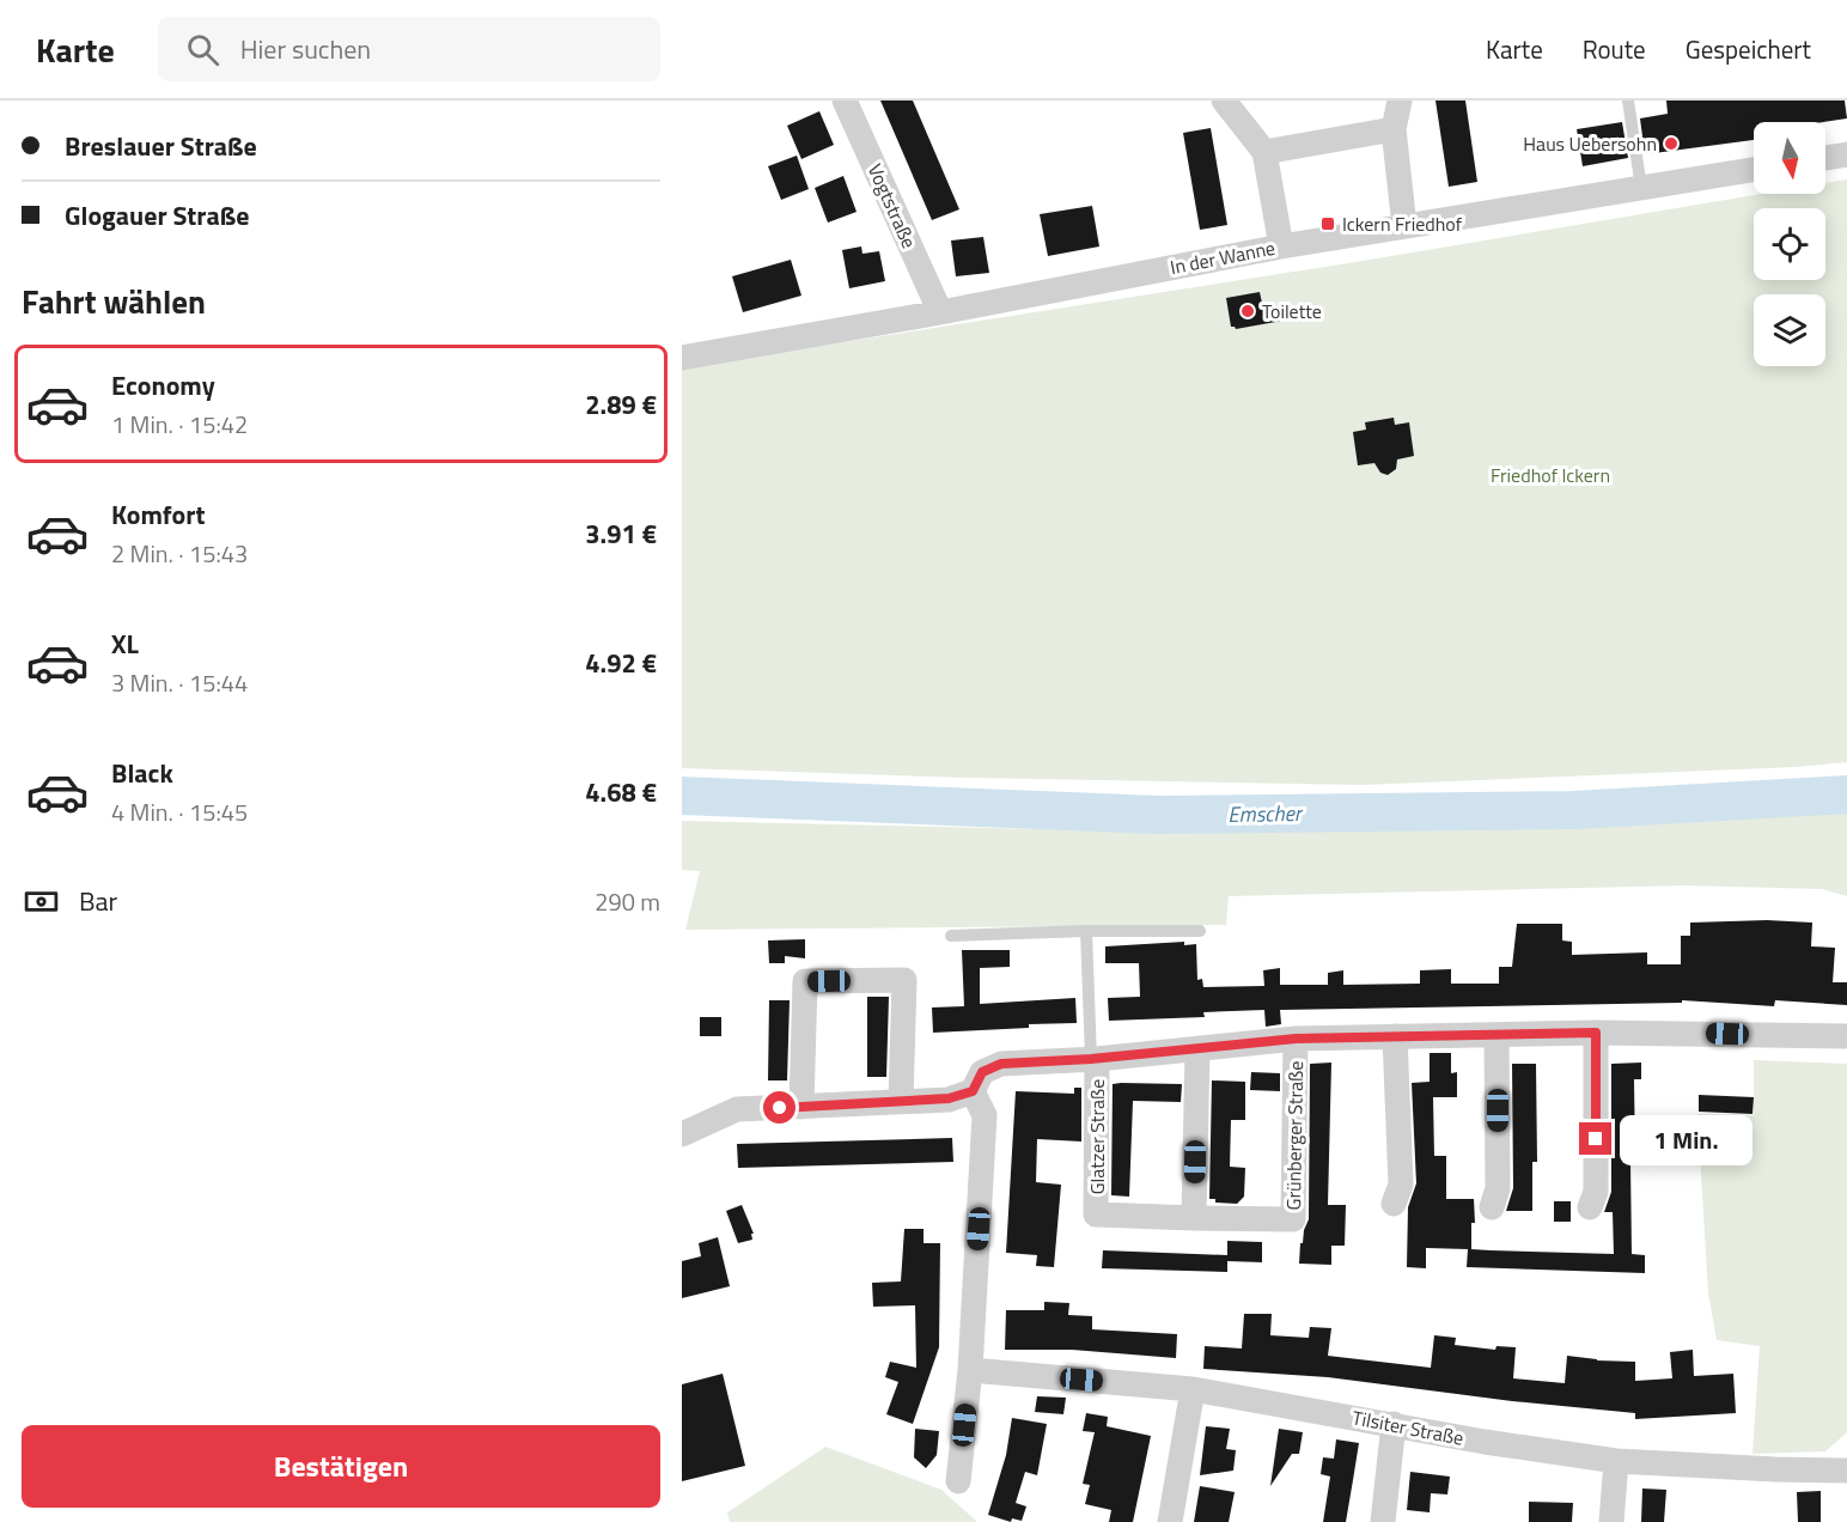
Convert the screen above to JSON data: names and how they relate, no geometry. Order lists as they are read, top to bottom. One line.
{"streets":{"street":["Vogtstraße","In der Wanne","Grünberger Straße","Glatzer Straße","Tilsiter Straße"]},"crossings":[["Vogtstraße","In der Wanne"],["Grünberger Straße","Glatzer Straße"]],"water":["Emscher"],"parks":["Friedhof Ickern"],"places":{"other":["Haus Uebersohn","Toilette"],"transit":["Ickern Friedhof"]},"north":"bottom","page":{"header":"Karte","search":"Hier suchen","nav":["Karte","Route","Gespeichert"],"banner":["Breslauer Straße","Glogauer Straße"],"heading":"Fahrt wählen","list":[{"name":"Economy","note":"1 Min. · 15:42","value":"2.89 €"},{"name":"Komfort","note":"2 Min. · 15:43","value":"3.91 €"},{"name":"XL","note":"3 Min. · 15:44","value":"4.92 €"},{"name":"Black","note":"4 Min. · 15:45","value":"4.68 €"}],"pay":["Bar","290 m"],"bubble":"1 Min.","buttons":"Bestätigen"}}
